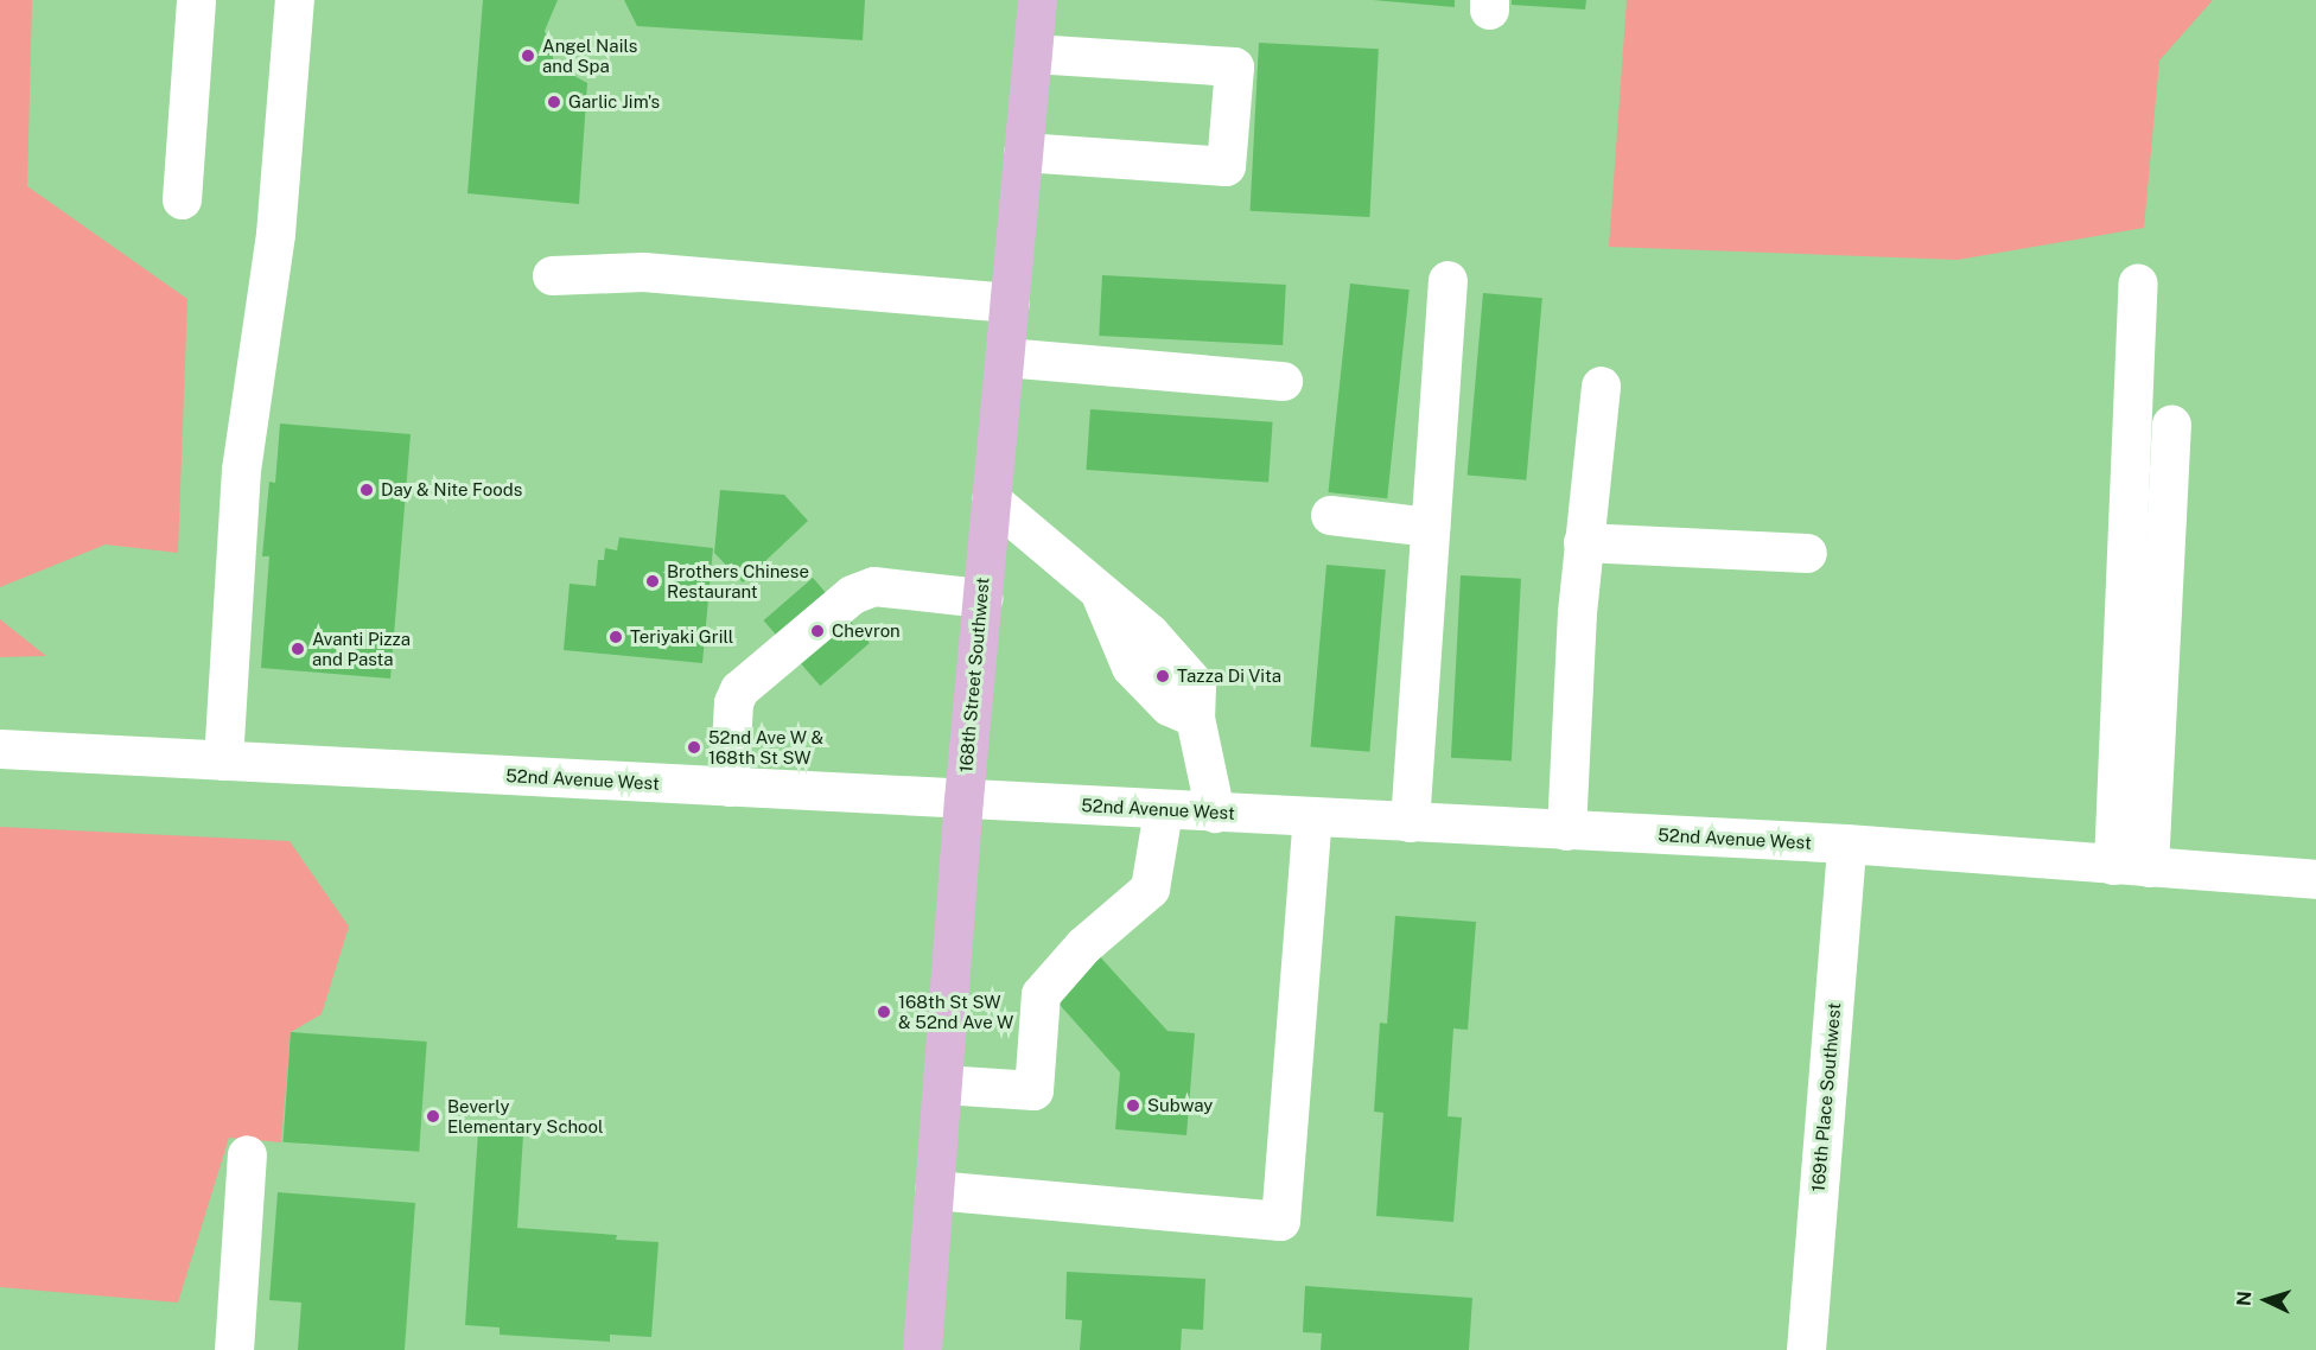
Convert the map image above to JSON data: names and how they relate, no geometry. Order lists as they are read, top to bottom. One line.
{"streets":{"main road":["168th Street Southwest"],"street":["52nd Avenue West","169th Place Southwest"]},"crossings":[["168th Street Southwest","52nd Avenue West"],["52nd Avenue West","169th Place Southwest"]],"places":["Angel Nails and Spa","Garlic Jim's","Day & Nite Foods","Brothers Chinese Restaurant","Chevron","Teriyaki Grill","Avanti Pizza and Pasta","Tazza Di Vita","52nd Ave W & 168th St SW","168th St SW & 52nd Ave W","Subway","Beverly Elementary School"],"north":"left"}
